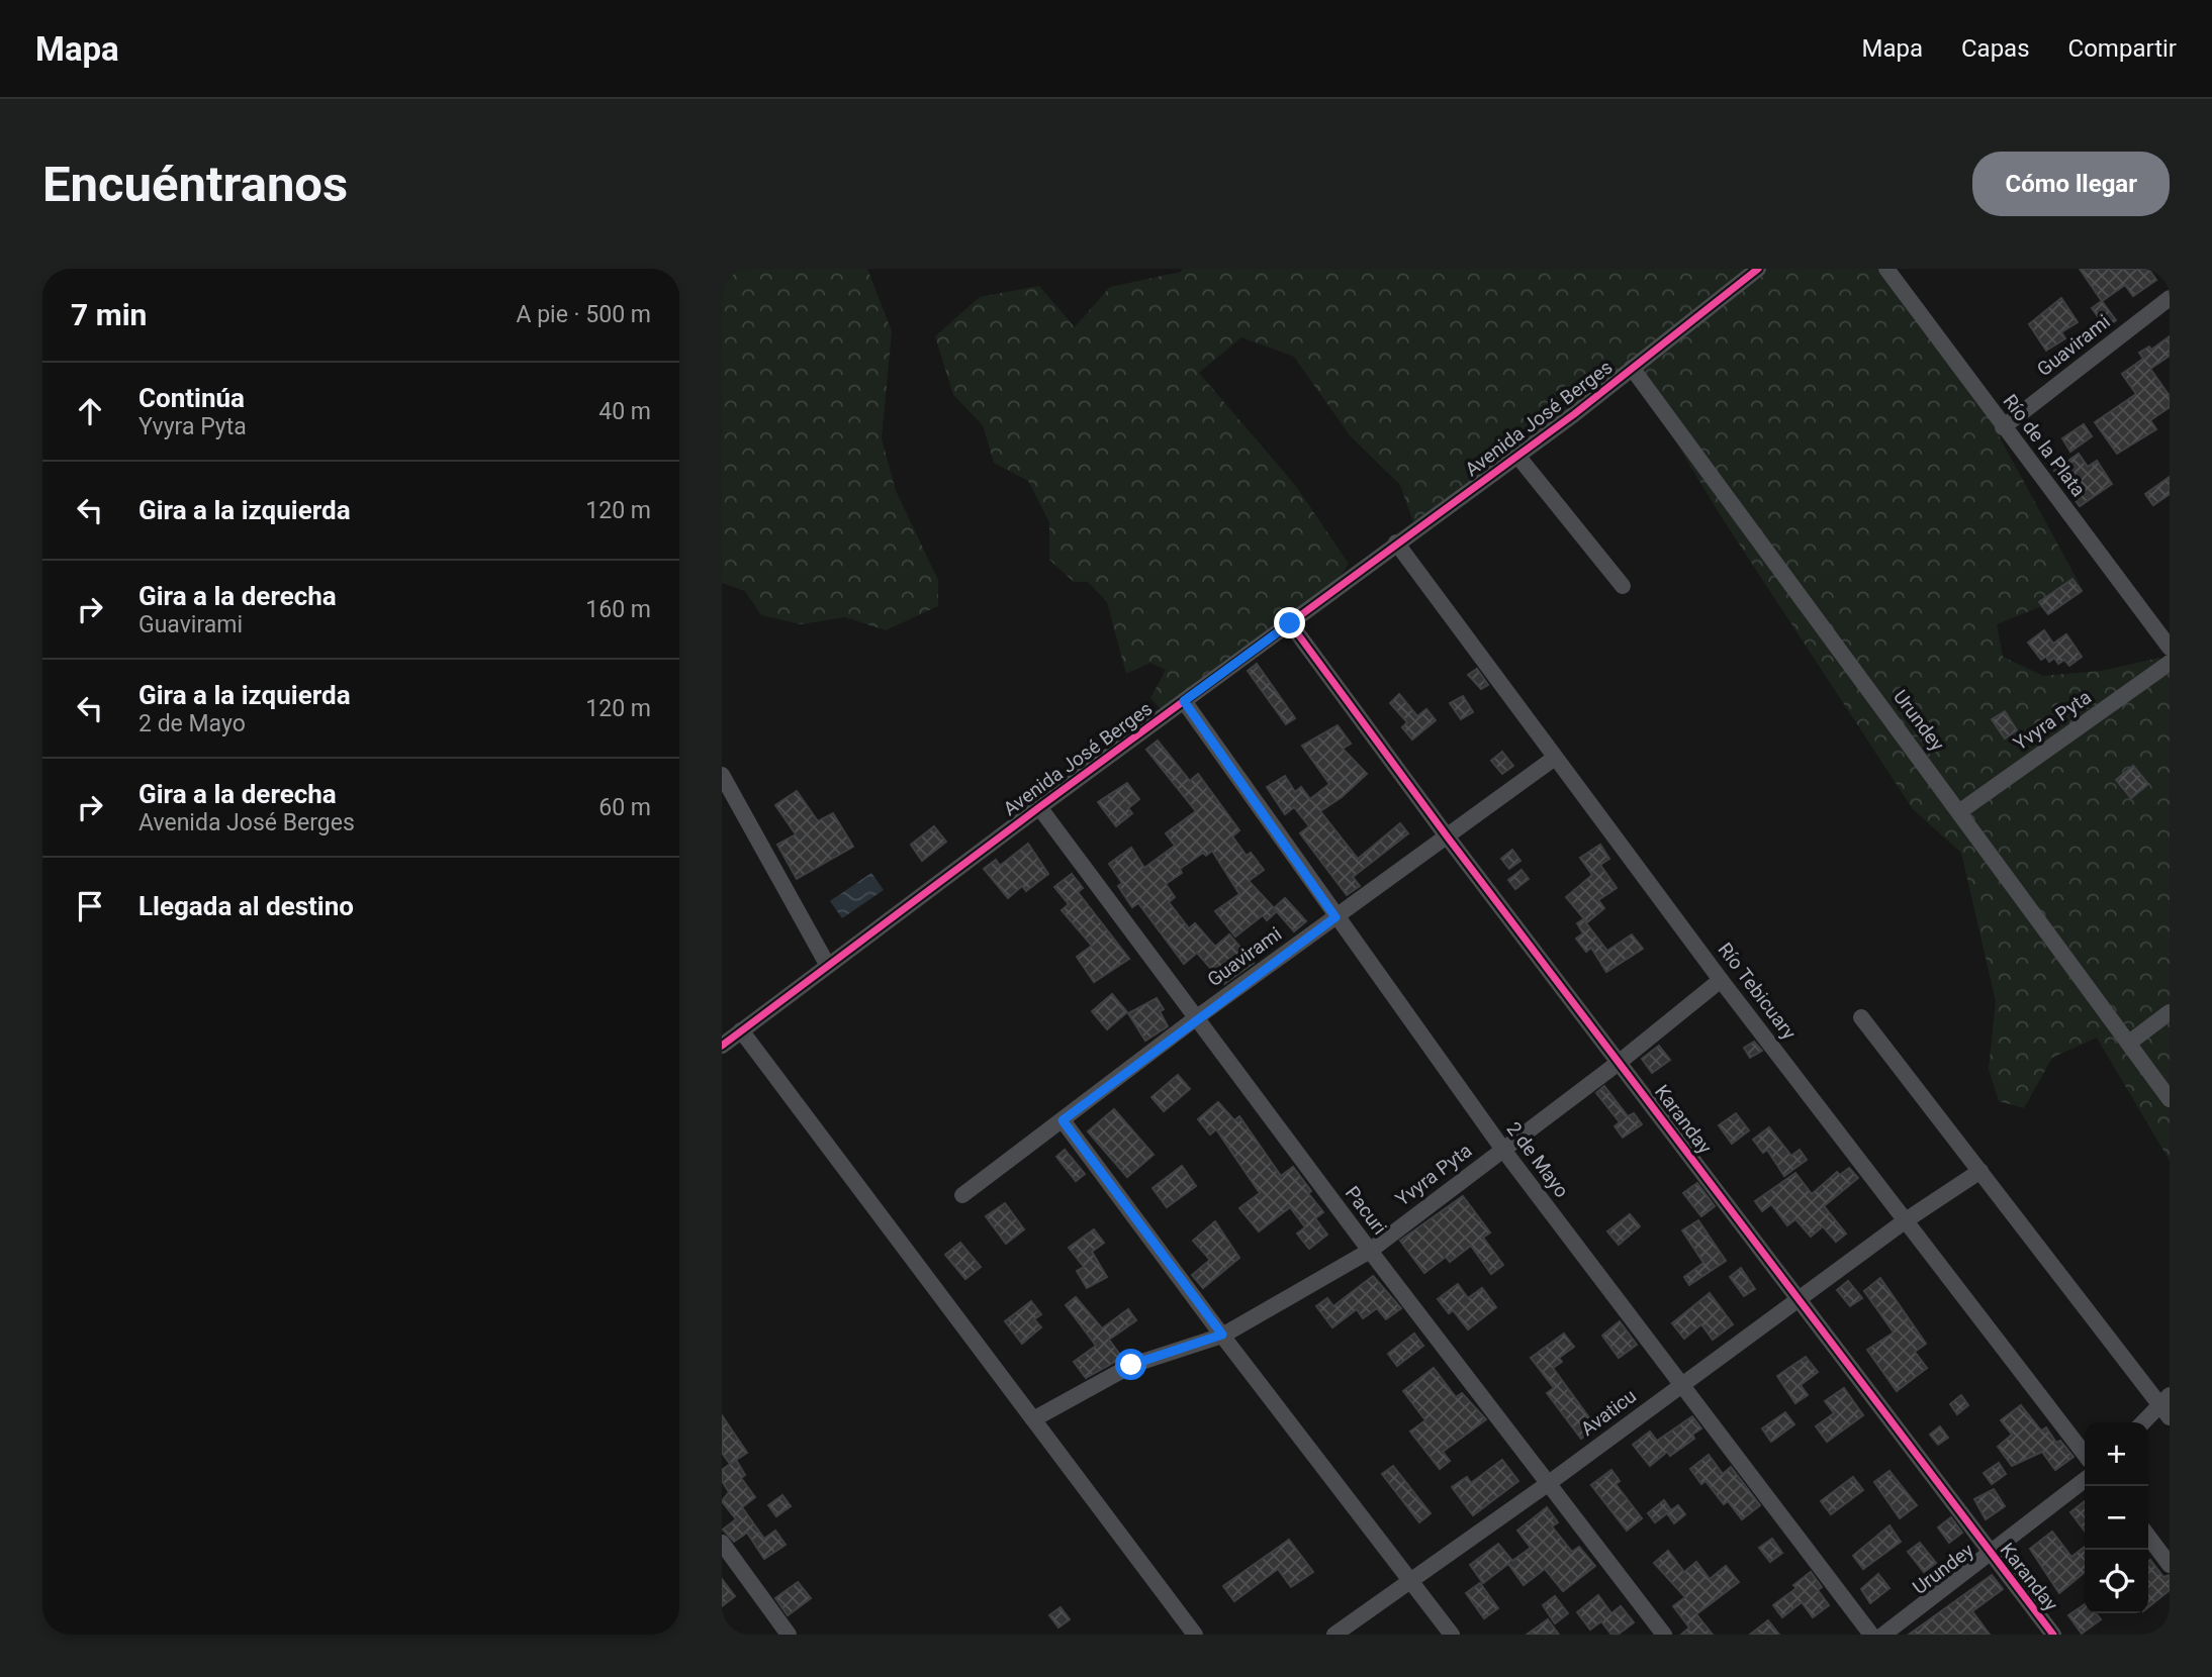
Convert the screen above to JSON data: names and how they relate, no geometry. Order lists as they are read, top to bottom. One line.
{"streets":{"street":["Guavirami","Avenida José Berges","Río de la Plata","Urundey","Yvyra Pyta","Río Tebicuary","Karanday","2 de Mayo","Pacuri","Avaticu"]},"crossings":[["Guavirami","Río de la Plata"],["Guavirami","Río Tebicuary"],["Guavirami","Karanday"],["Guavirami","2 de Mayo"],["Guavirami","Pacuri"],["Avenida José Berges","Urundey"],["Avenida José Berges","Río Tebicuary"],["Avenida José Berges","Karanday"],["Avenida José Berges","2 de Mayo"],["Avenida José Berges","Pacuri"],["Urundey","Yvyra Pyta"],["Urundey","Karanday"],["Yvyra Pyta","Río Tebicuary"],["Yvyra Pyta","Karanday"],["Yvyra Pyta","2 de Mayo"],["Yvyra Pyta","Pacuri"],["Río Tebicuary","Avaticu"],["Karanday","Avaticu"],["2 de Mayo","Avaticu"],["Pacuri","Avaticu"]],"page":{"header":"Mapa","nav":["Mapa","Capas","Compartir"],"buttons":"Cómo llegar","title":"Encuéntranos","heading":["7 min","A pie · 500 m"],"list":[["Continúa","Yvyra Pyta","40 m"],["Gira a la izquierda","120 m"],["Gira a la derecha","Guavirami","160 m"],["Gira a la izquierda","2 de Mayo","120 m"],["Gira a la derecha","Avenida José Berges","60 m"],"Llegada al destino"],"map_buttons":["+","−"]}}
